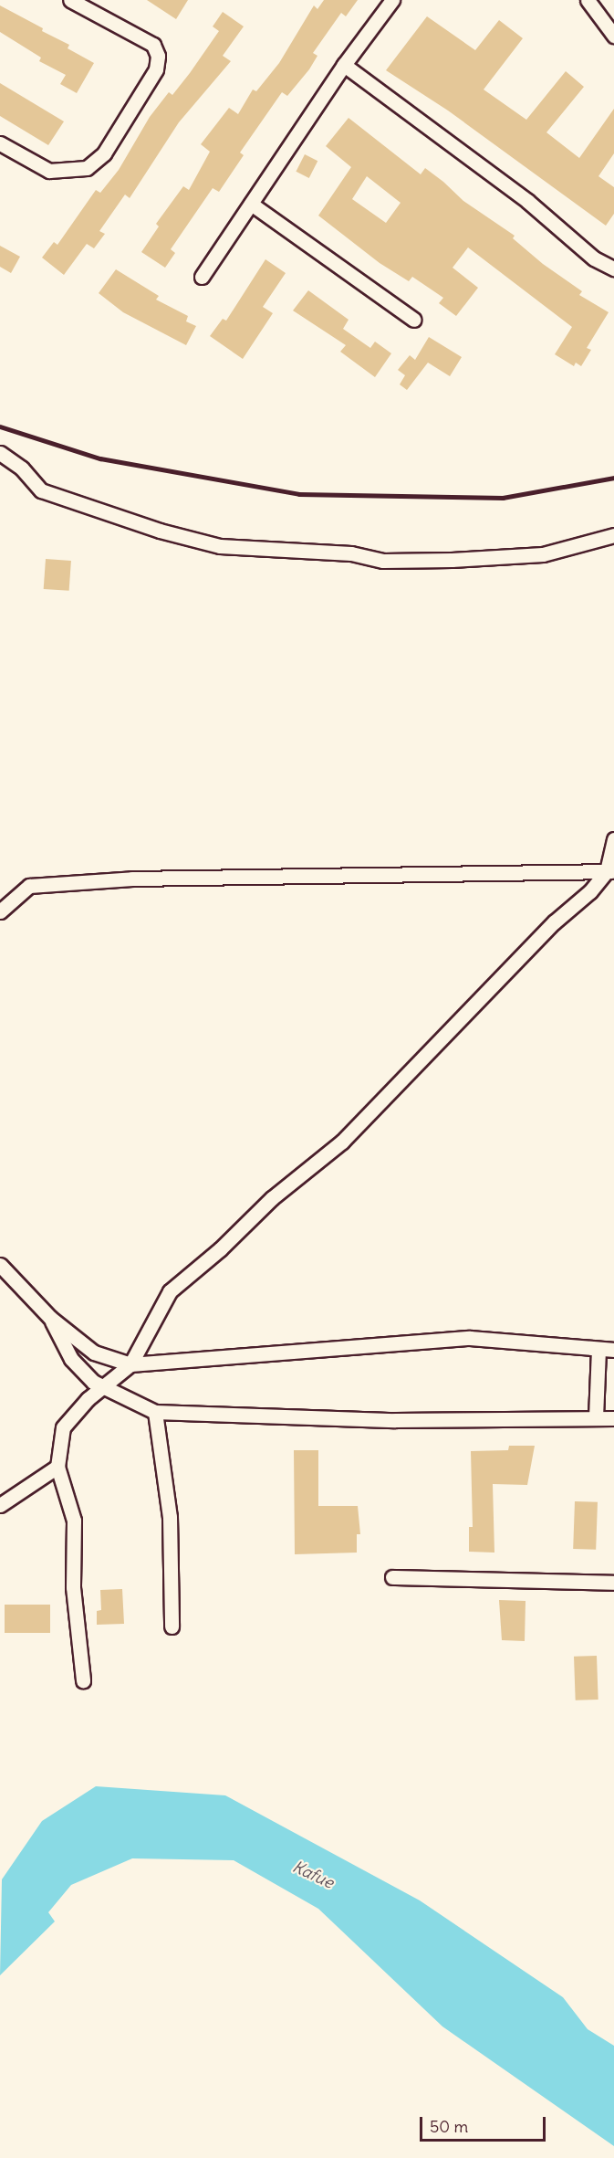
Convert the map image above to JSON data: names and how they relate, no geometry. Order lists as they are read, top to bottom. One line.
{"water":["Kafue"],"scale_bar":"50 m"}
